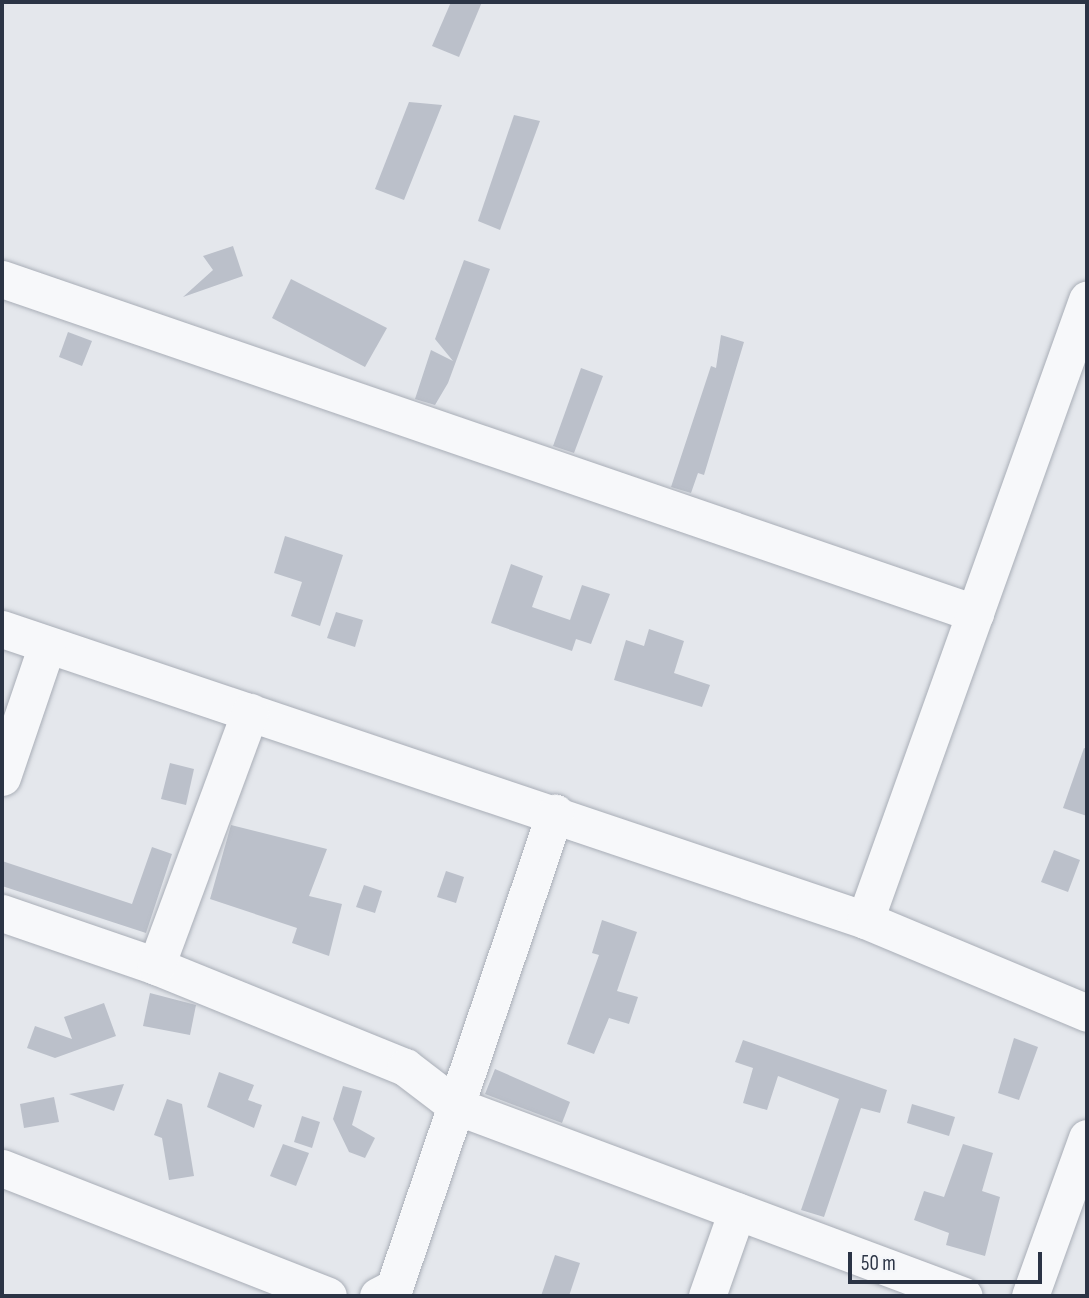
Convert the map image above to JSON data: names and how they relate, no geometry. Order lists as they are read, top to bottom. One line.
{"scale_bar":"50 m"}
